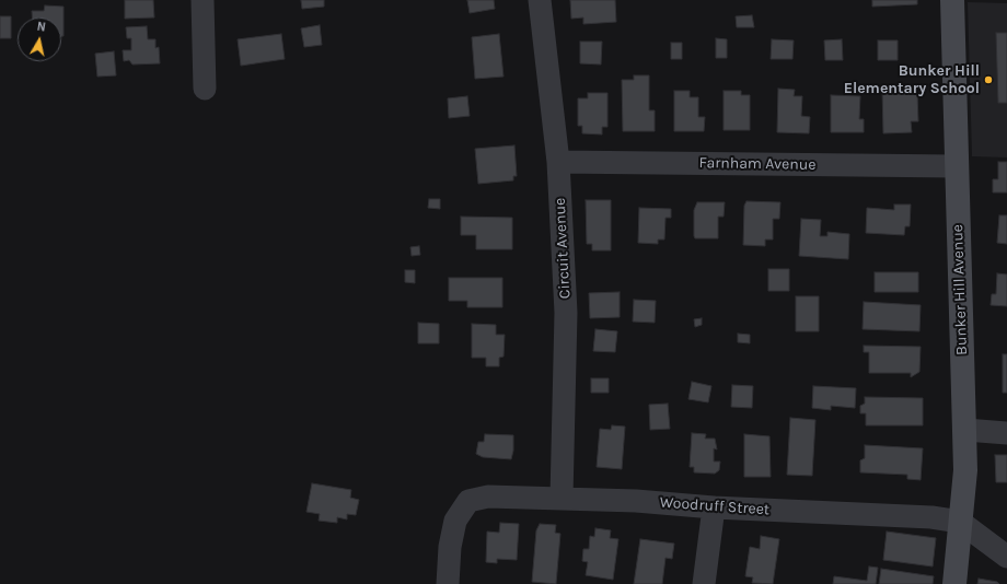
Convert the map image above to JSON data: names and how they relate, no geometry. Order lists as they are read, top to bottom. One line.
{"streets":{"main road":["Bunker Hill Avenue"],"street":["Farnham Avenue","Circuit Avenue","Woodruff Street"]},"crossings":[["Farnham Avenue","Circuit Avenue"],["Farnham Avenue","Bunker Hill Avenue"],["Circuit Avenue","Woodruff Street"],["Bunker Hill Avenue","Woodruff Street"]],"places":["Bunker Hill Elementary School"],"north":"top"}
